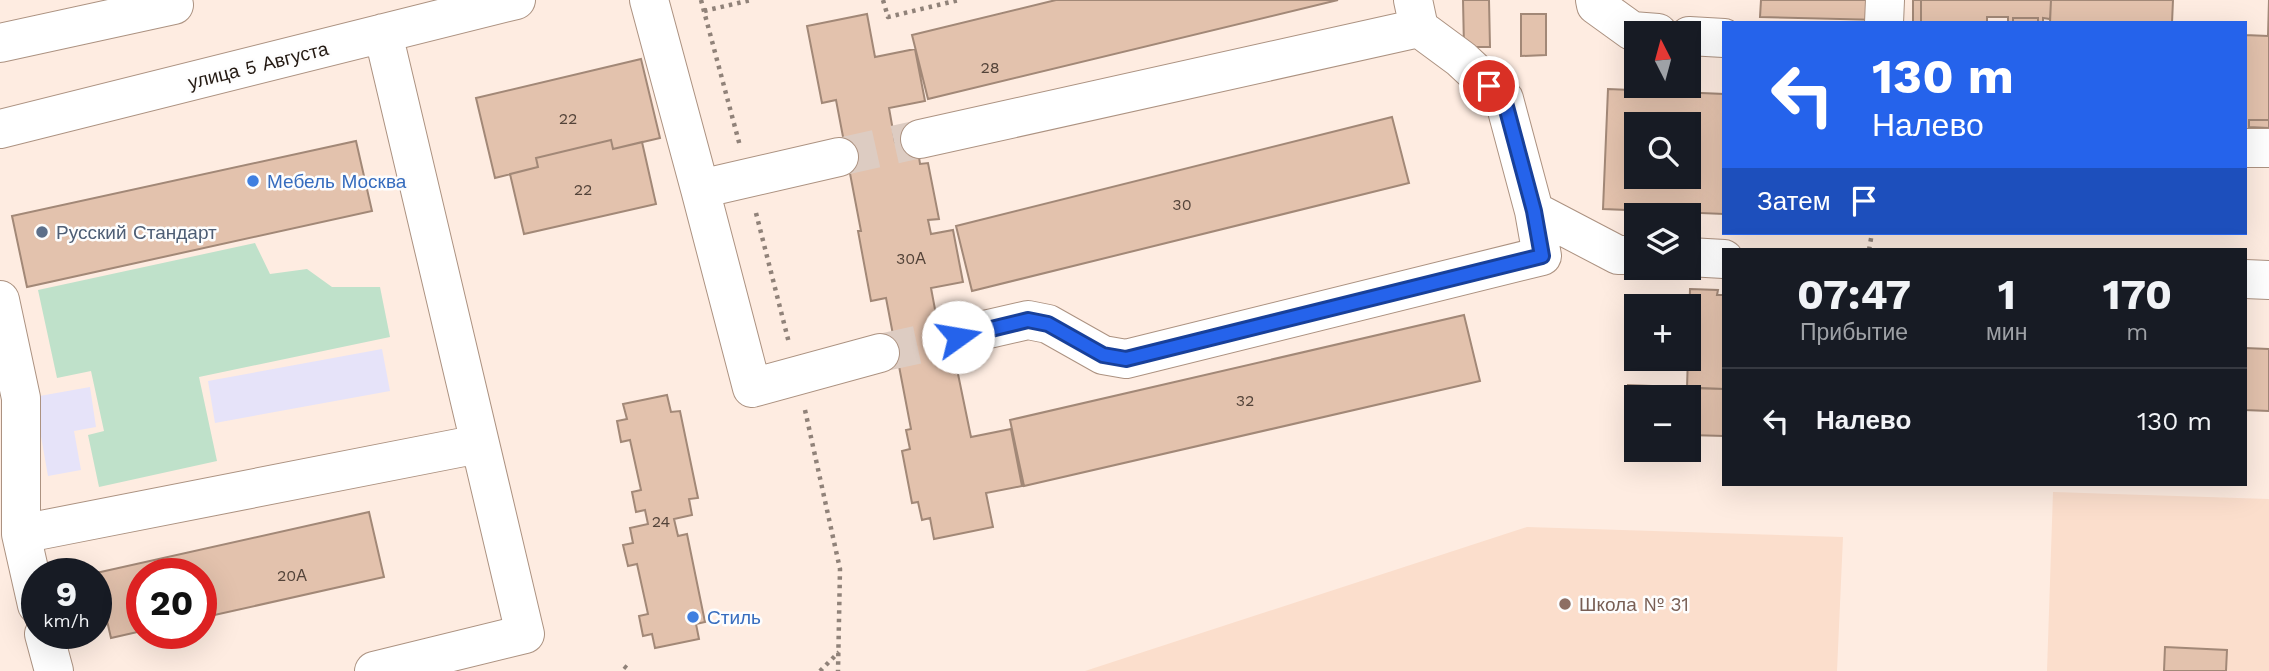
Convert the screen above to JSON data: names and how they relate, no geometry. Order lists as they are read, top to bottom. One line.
{"streets":{"street":["улица 5 Августа"]},"places":["Мебель Москва","Русский Стандарт","Школа № 31","Стиль"],"house_numbers":["28","22","22","30","30А","32","24","20А"],"north":"top","page":{"map_buttons":["+","−"],"turn":["130 m","Налево"],"then":"Затем","eta":["07:47","Прибытие","1","мин","170","m"],"list":[{"name":"Налево","value":"130 m"}],"speed":"9 km/h","limit":"20"}}
